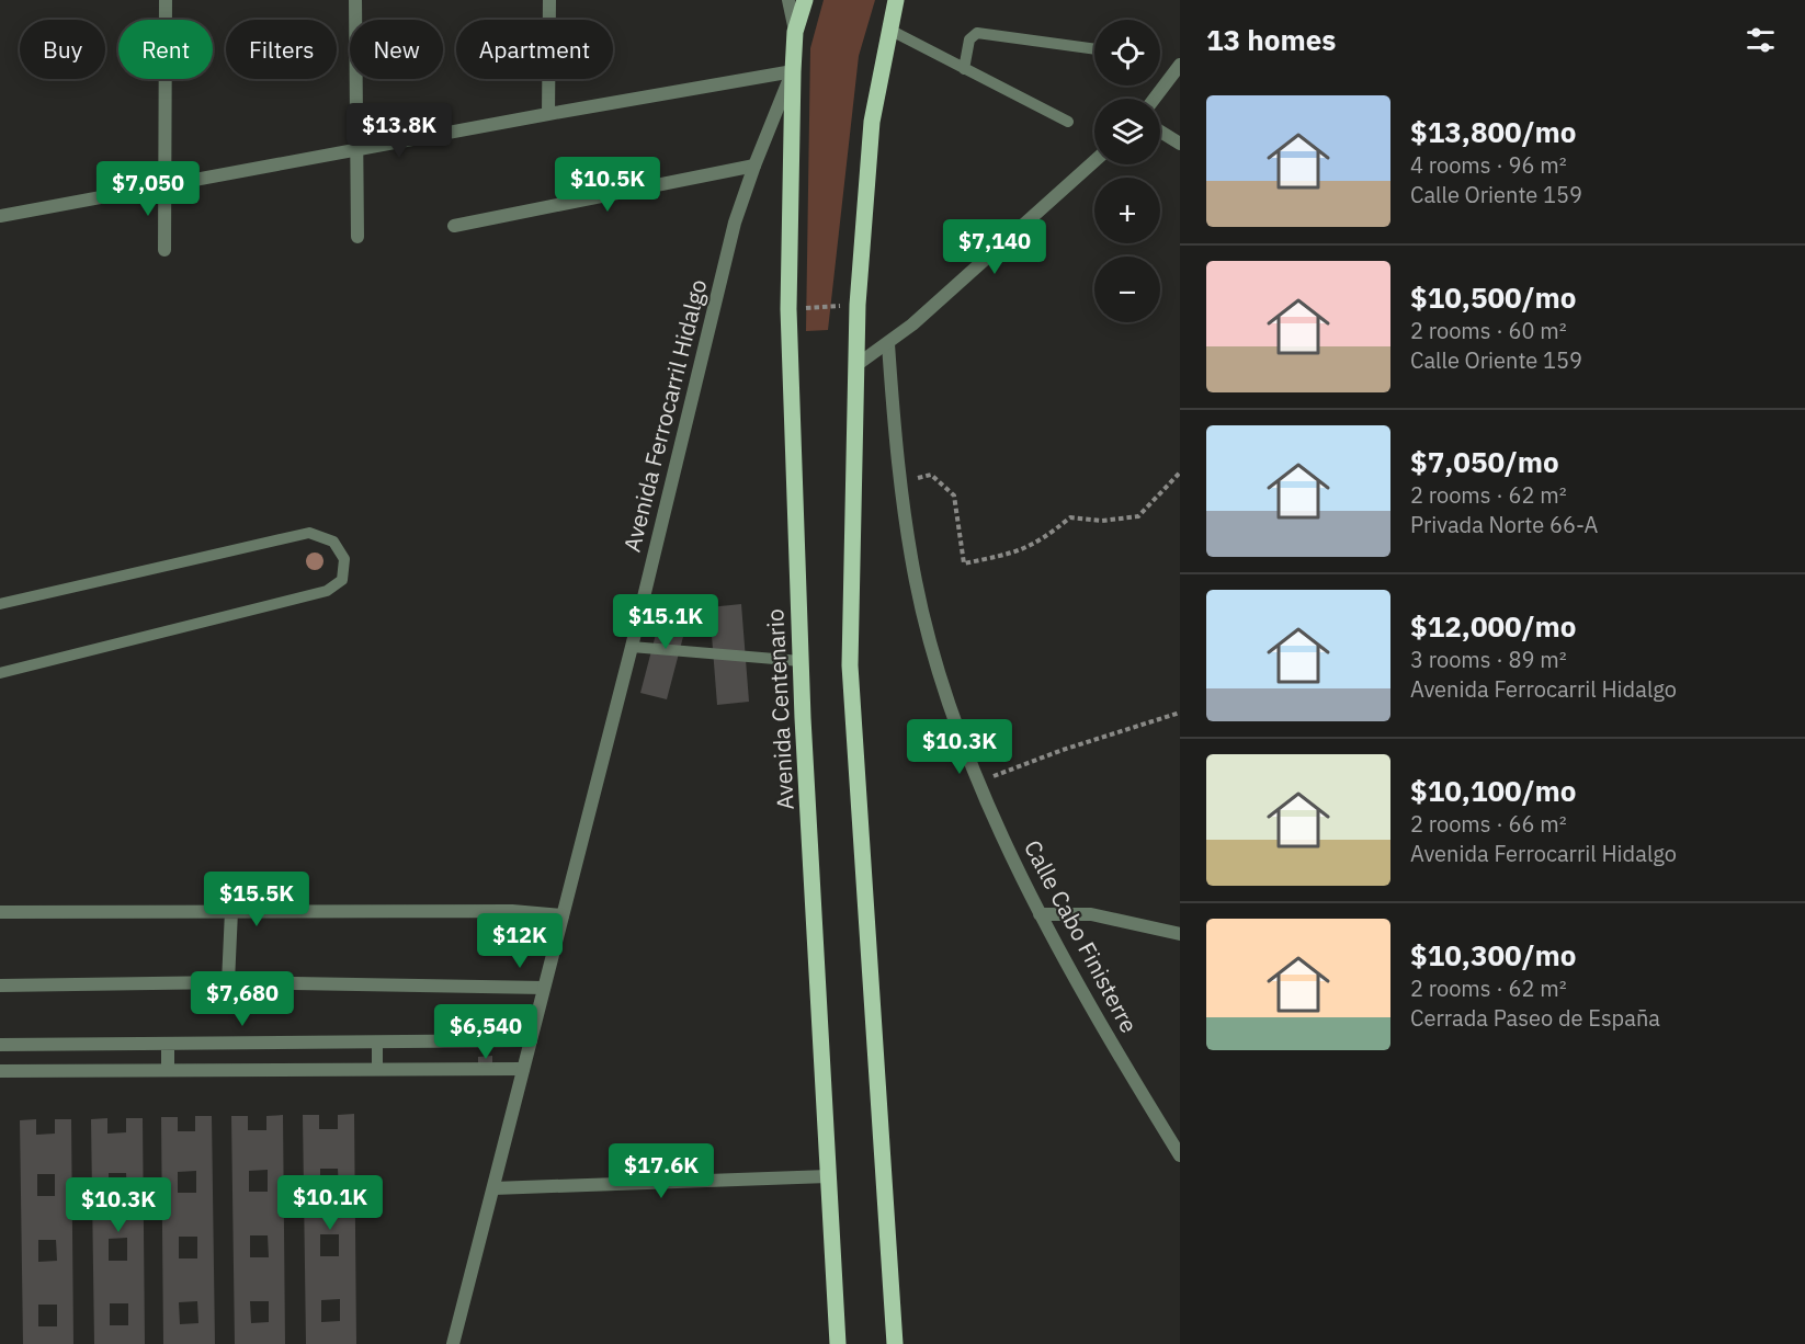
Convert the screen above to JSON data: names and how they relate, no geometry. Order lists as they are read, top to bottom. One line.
{"streets":{"main road":["Avenida Ferrocarril Hidalgo","Avenida Centenario"],"street":["Calle Cabo Finisterre"]},"crossings":[["Avenida Ferrocarril Hidalgo","Avenida Centenario"]],"page":{"heading":"13 homes","map_buttons":["+","−"],"chip":["Buy","Rent","Filters","New","Apartment"],"list":[{"name":"$13,800/mo","note":"4 rooms · 96 m² · Calle Oriente 159"},{"name":"$10,500/mo","note":"2 rooms · 60 m² · Calle Oriente 159"},{"name":"$7,050/mo","note":"2 rooms · 62 m² · Privada Norte 66-A"},{"name":"$12,000/mo","note":"3 rooms · 89 m² · Avenida Ferrocarril Hidalgo"},{"name":"$10,100/mo","note":"2 rooms · 66 m² · Avenida Ferrocarril Hidalgo"},{"name":"$10,300/mo","note":"2 rooms · 62 m² · Cerrada Paseo de España"}],"price":["$13.8K","$10.5K","$7,050","$7,140","$15.1K","$10.3K","$15.5K","$12K","$7,680","$6,540","$17.6K","$10.1K","$10.3K"]}}
